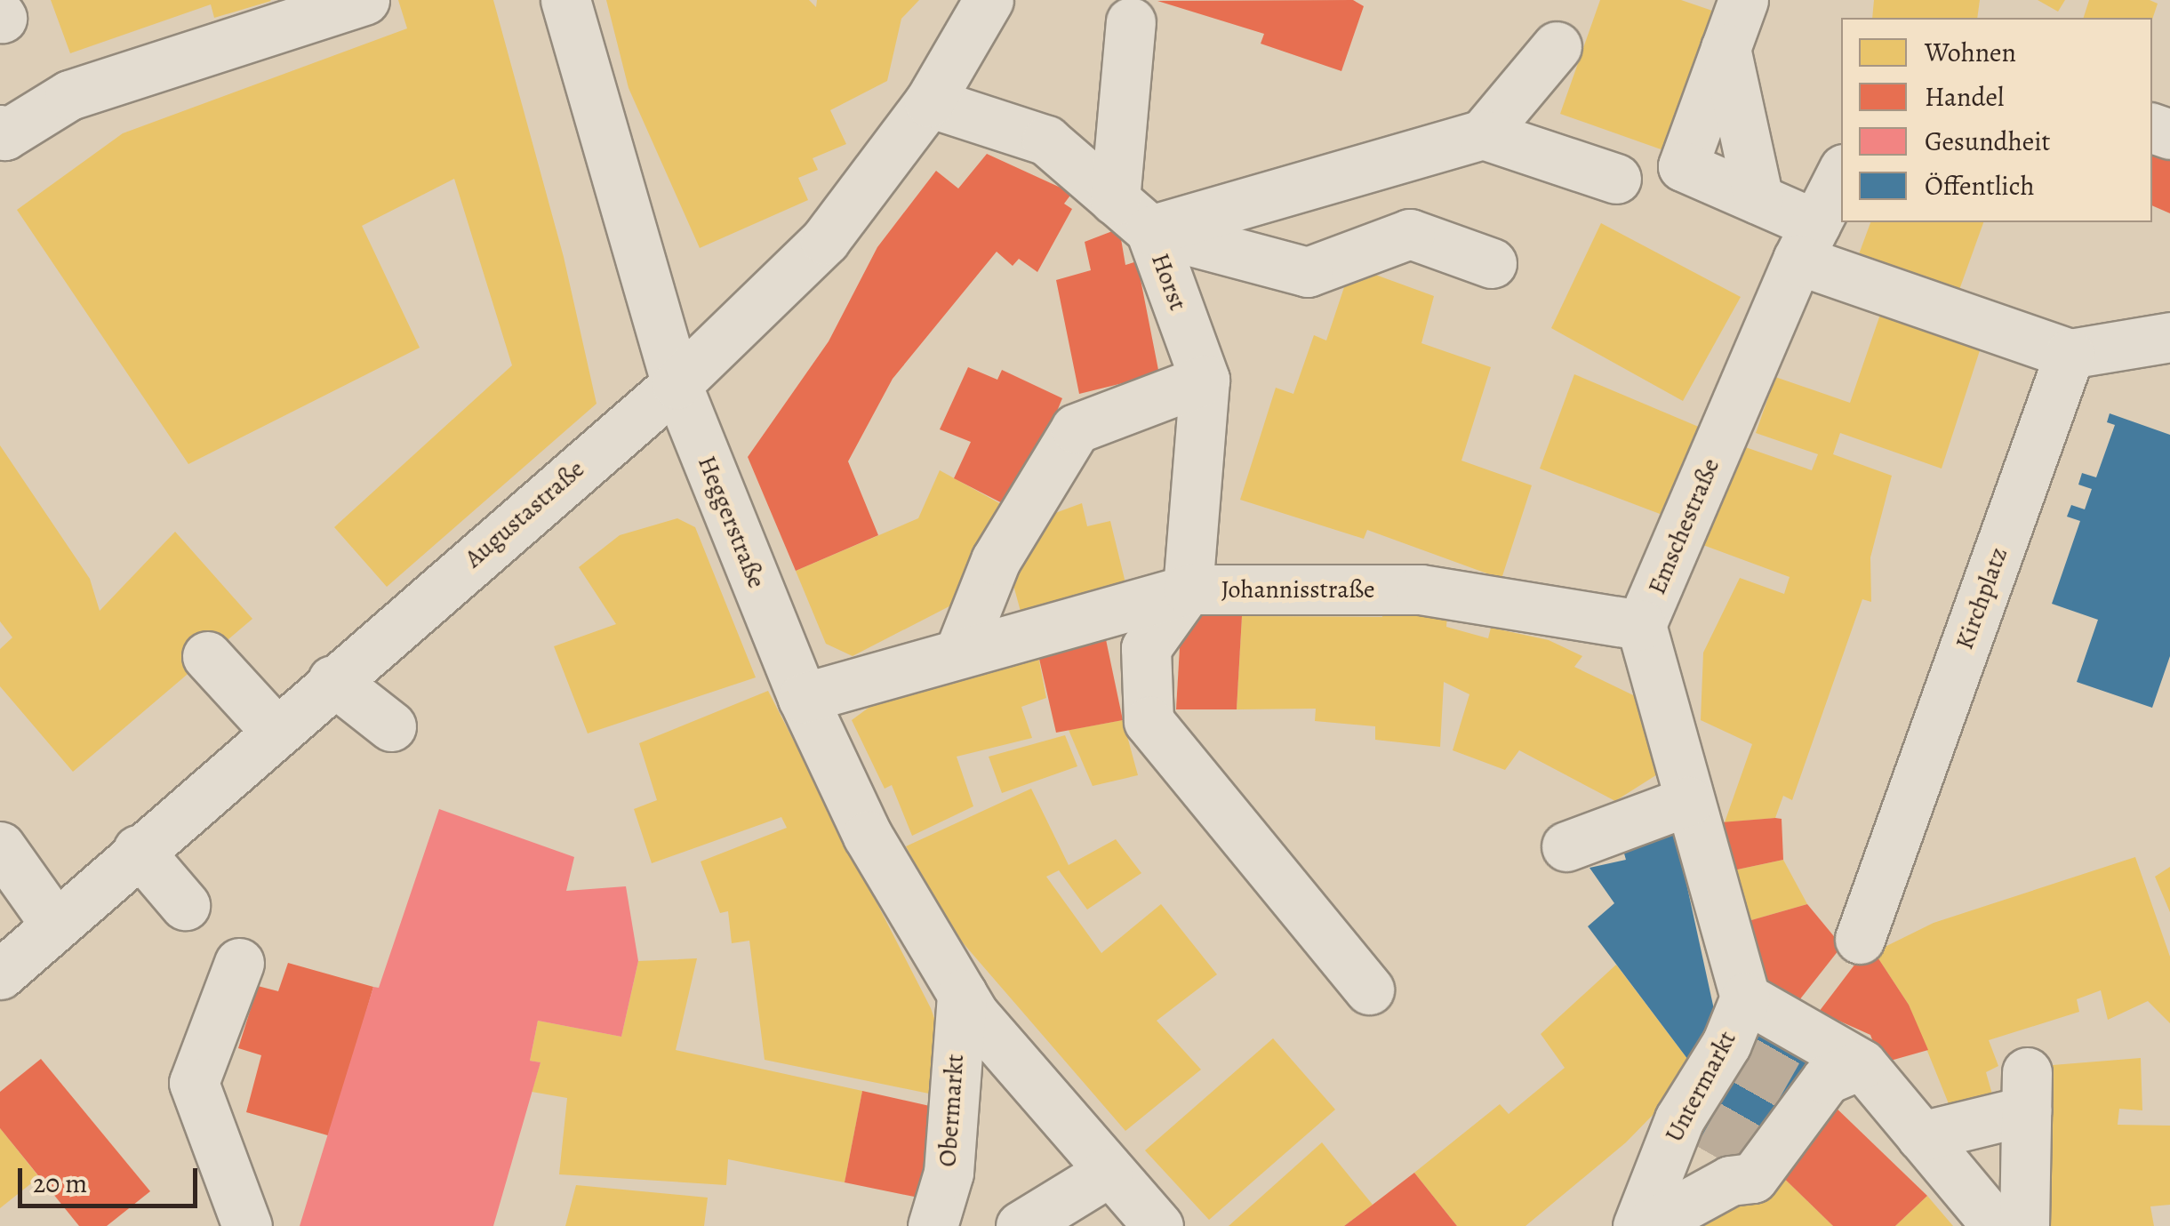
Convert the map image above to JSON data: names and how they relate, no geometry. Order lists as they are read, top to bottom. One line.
{"streets":{"street":["Horst","Augustastraße","Heggerstraße","Emschestraße","Johannisstraße","Kirchplatz","Untermarkt","Obermarkt"]},"crossings":[["Horst","Augustastraße"],["Horst","Johannisstraße"],["Augustastraße","Heggerstraße"],["Heggerstraße","Johannisstraße"],["Heggerstraße","Obermarkt"],["Emschestraße","Johannisstraße"],["Emschestraße","Untermarkt"]],"legend":["Wohnen","Handel","Gesundheit","Öffentlich"],"scale_bar":"20 m"}
